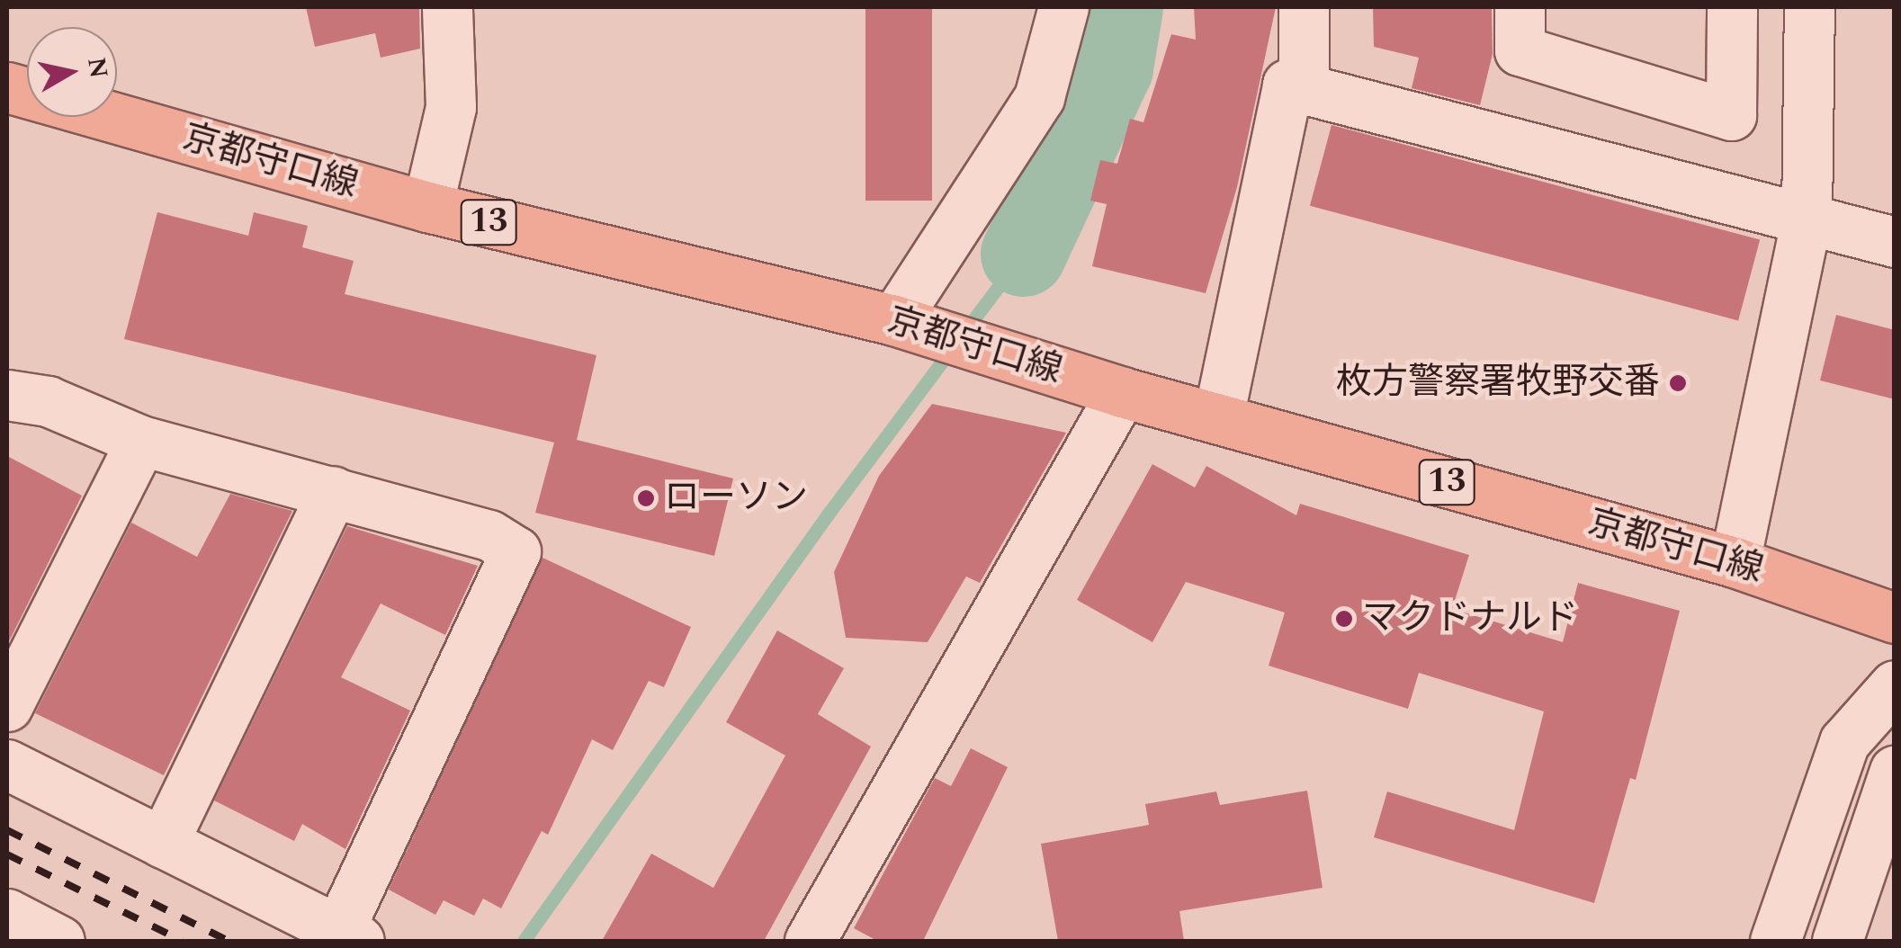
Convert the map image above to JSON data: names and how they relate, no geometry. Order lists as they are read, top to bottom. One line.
{"streets":{"main road":["京都守口線","13"]},"places":["枚方警察署牧野交番","ローソン","マクドナルド"],"north":"right"}
